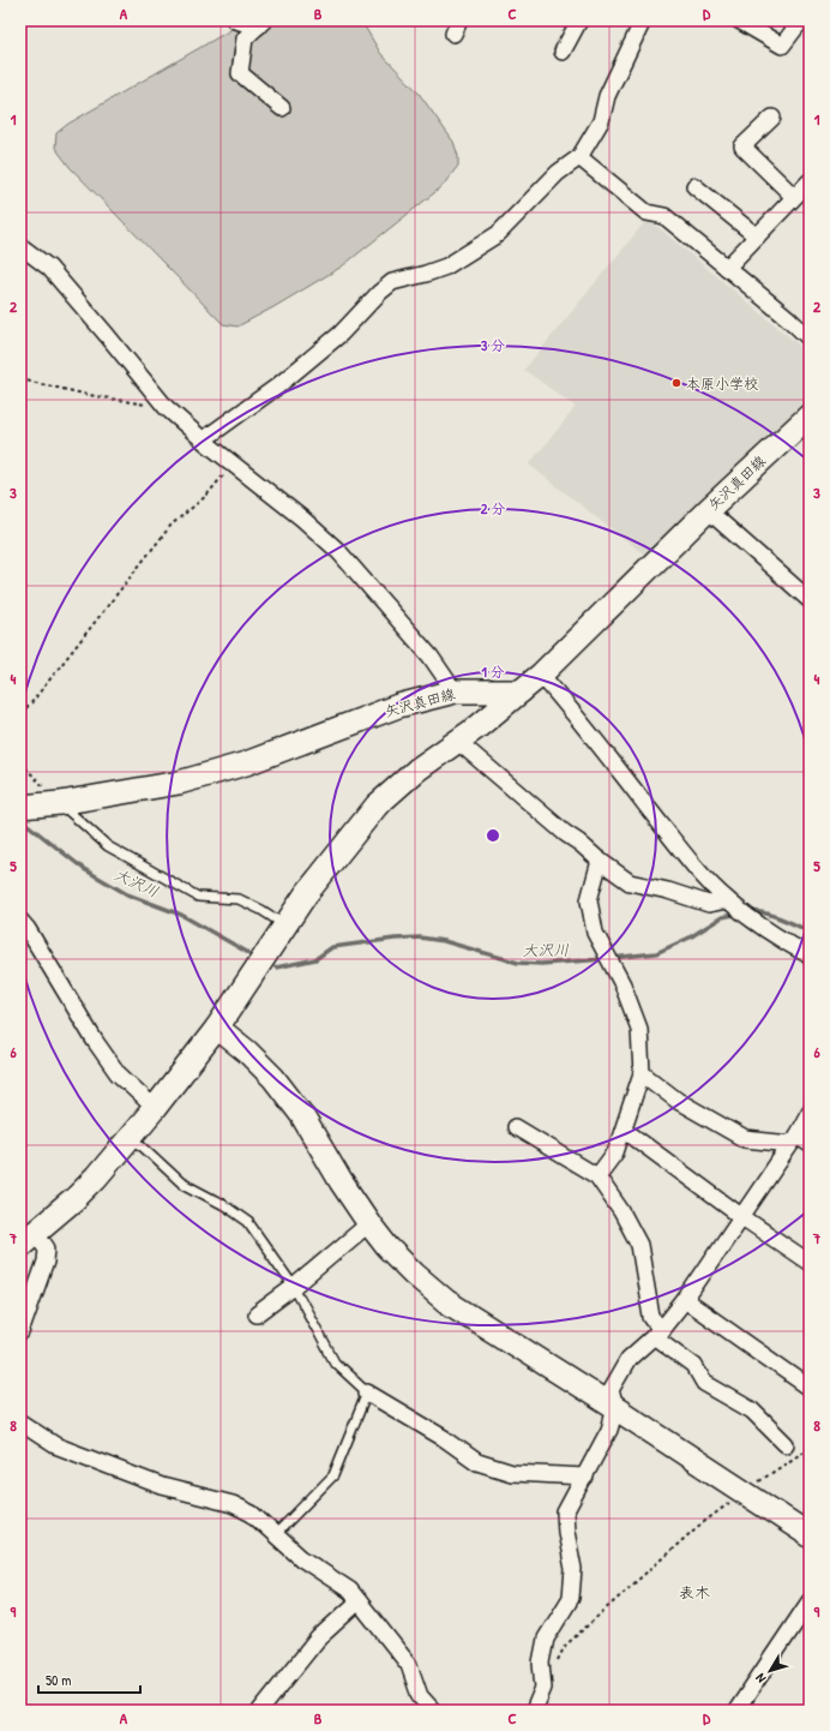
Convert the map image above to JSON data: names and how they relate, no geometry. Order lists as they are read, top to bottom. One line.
{"streets":{"street":["矢沢真田線"]},"districts":["表木"],"water":["大沢川"],"places":["本原小学校"],"scale_bar":"50 m","north":"bottom left","grid":{"columns":["A","B","C","D"],"rows":["1","2","3","4","5","6","7","8","9"]},"rings":["3 分","2 分","1 分"]}
